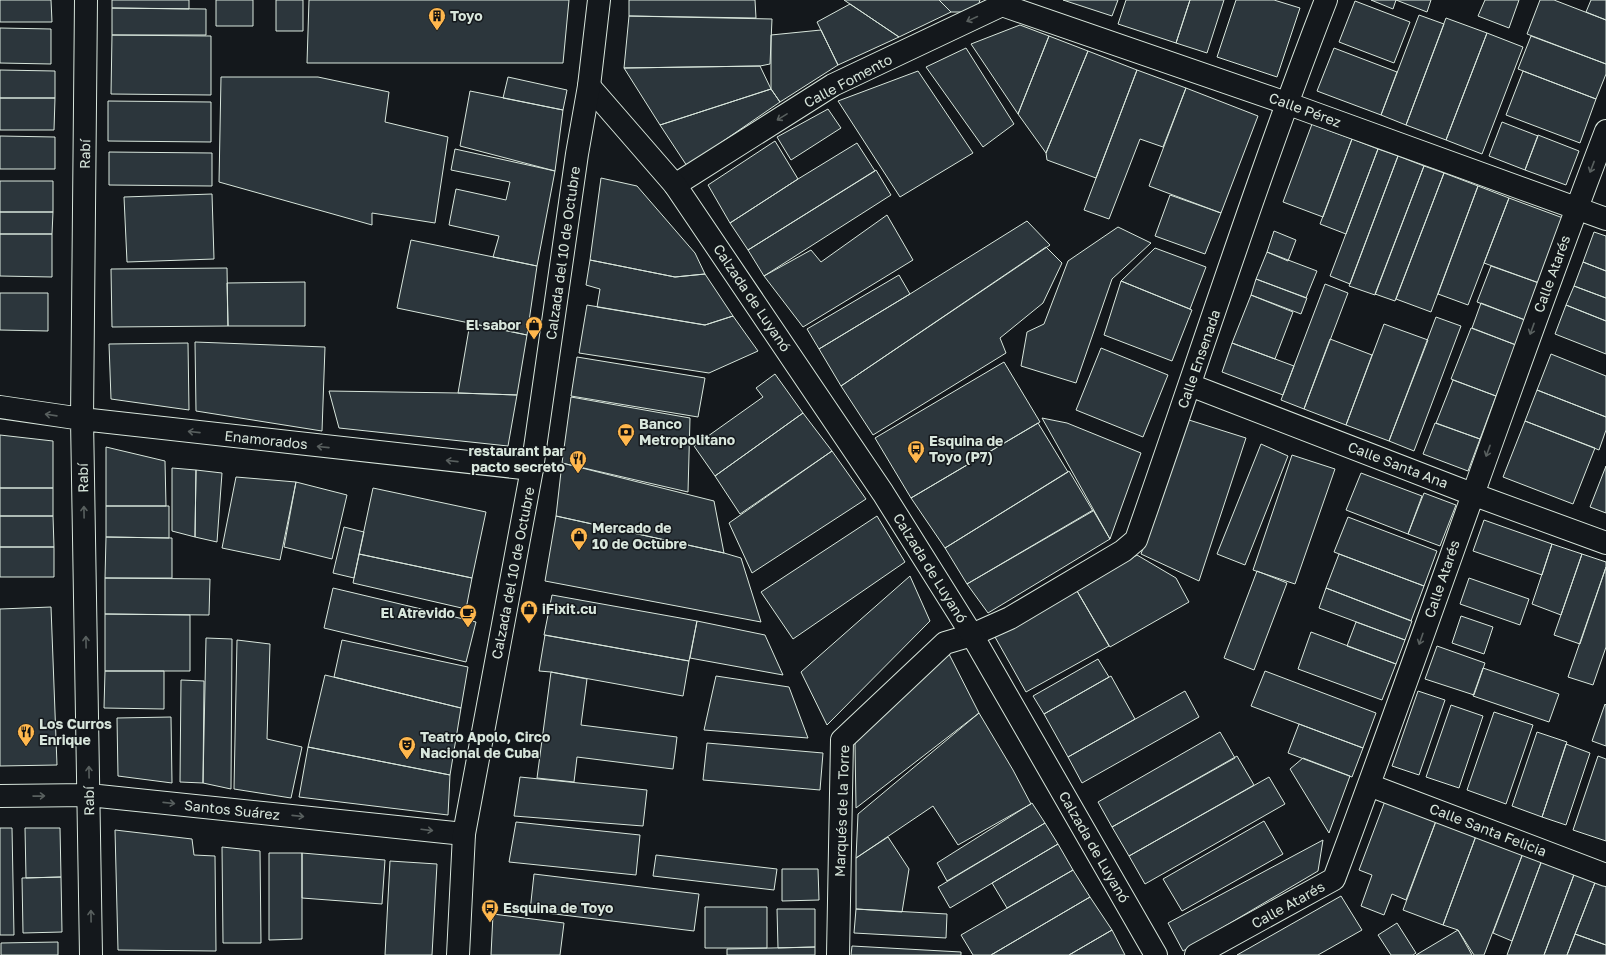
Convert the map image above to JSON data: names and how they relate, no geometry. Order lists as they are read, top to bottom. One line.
{"streets":{"street":["Calle Fomento","Calle Pérez","Rabí","Calzada del 10 de Octubre","Calle Atarés","Calzada de Luyanó","Calle Ensenada","Enamorados","Calle Santa Ana","Santos Suárez","Marqués de la Torre","Calle Santa Felicia"]},"crossings":[["Calle Fomento","Calle Pérez"],["Calle Fomento","Calzada de Luyanó"],["Calle Pérez","Calle Atarés"],["Calle Pérez","Calle Ensenada"],["Rabí","Enamorados"],["Rabí","Santos Suárez"],["Calzada del 10 de Octubre","Calzada de Luyanó"],["Calzada del 10 de Octubre","Enamorados"],["Calzada del 10 de Octubre","Santos Suárez"],["Calle Atarés","Calle Santa Ana"],["Calle Atarés","Calle Santa Felicia"],["Calzada de Luyanó","Calle Ensenada"],["Calzada de Luyanó","Marqués de la Torre"],["Calle Ensenada","Calle Santa Ana"],["Calle Ensenada","Marqués de la Torre"]],"one_way":["Calle Fomento","Rabí","Calle Atarés","Enamorados","Santos Suárez"],"places":{"building":["Toyo"],"shop":["El sabor","Mercado de 10 de Octubre","iFixit.cu"],"bank":["Banco Metropolitano"],"bus stop":["Esquina de Toyo (P7)","Esquina de Toyo"],"restaurant":["restaurant bar pacto secreto","Los Curros Enrique"],"cafe":["El Atrevido"],"theatre":["Teatro Apolo, Circo Nacional de Cuba"]}}
